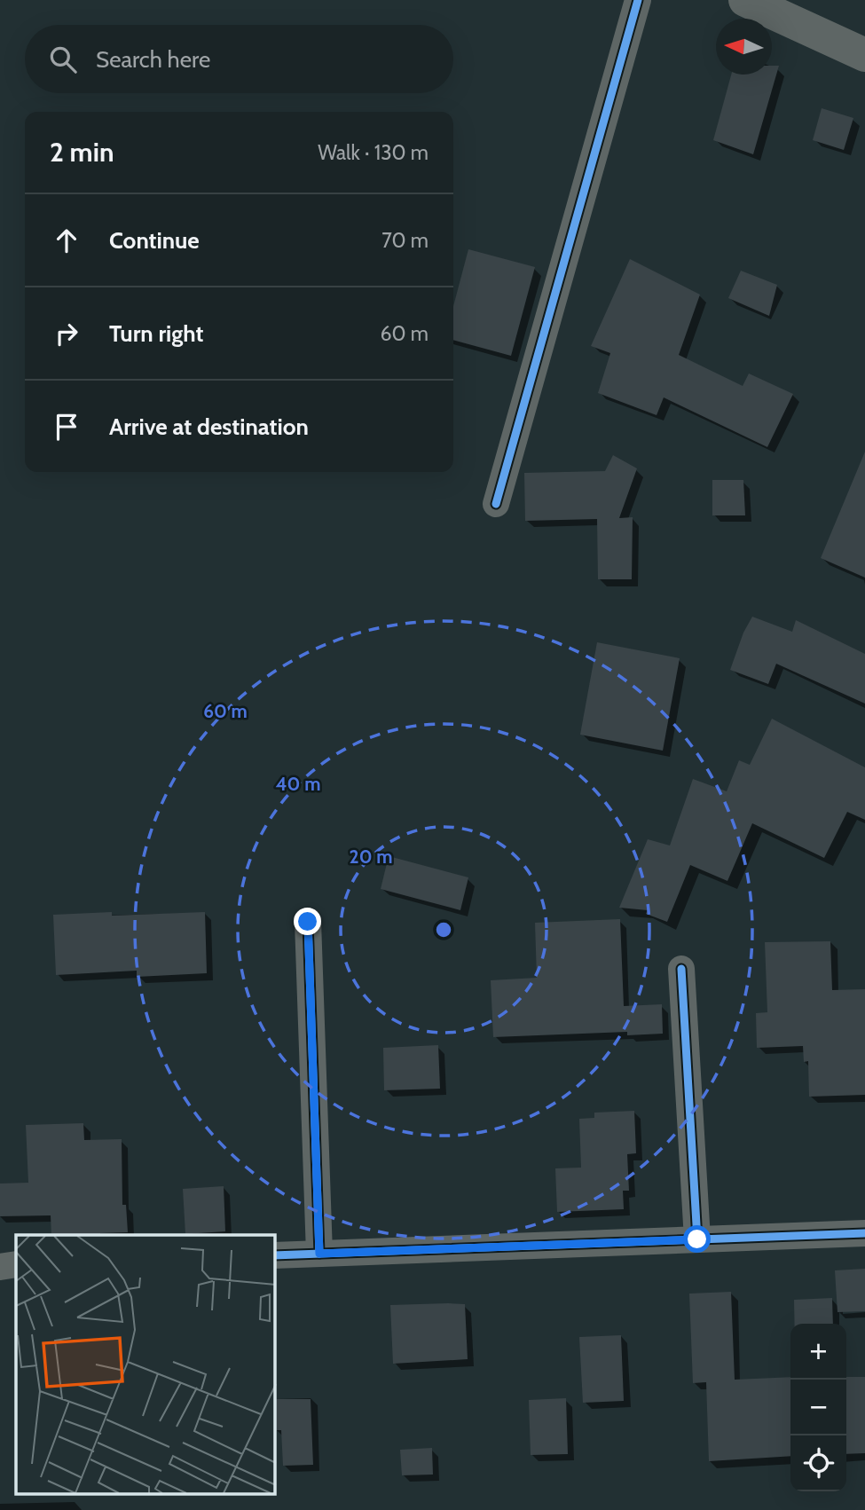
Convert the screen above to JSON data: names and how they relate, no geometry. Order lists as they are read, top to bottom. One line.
{"north":"left","page":{"search":"Search here","heading":["2 min","Walk · 130 m"],"list":[["Continue","70 m"],["Turn right","60 m"],"Arrive at destination"],"map_buttons":["+","−"]},"rings":["60 m","40 m","20 m"]}
